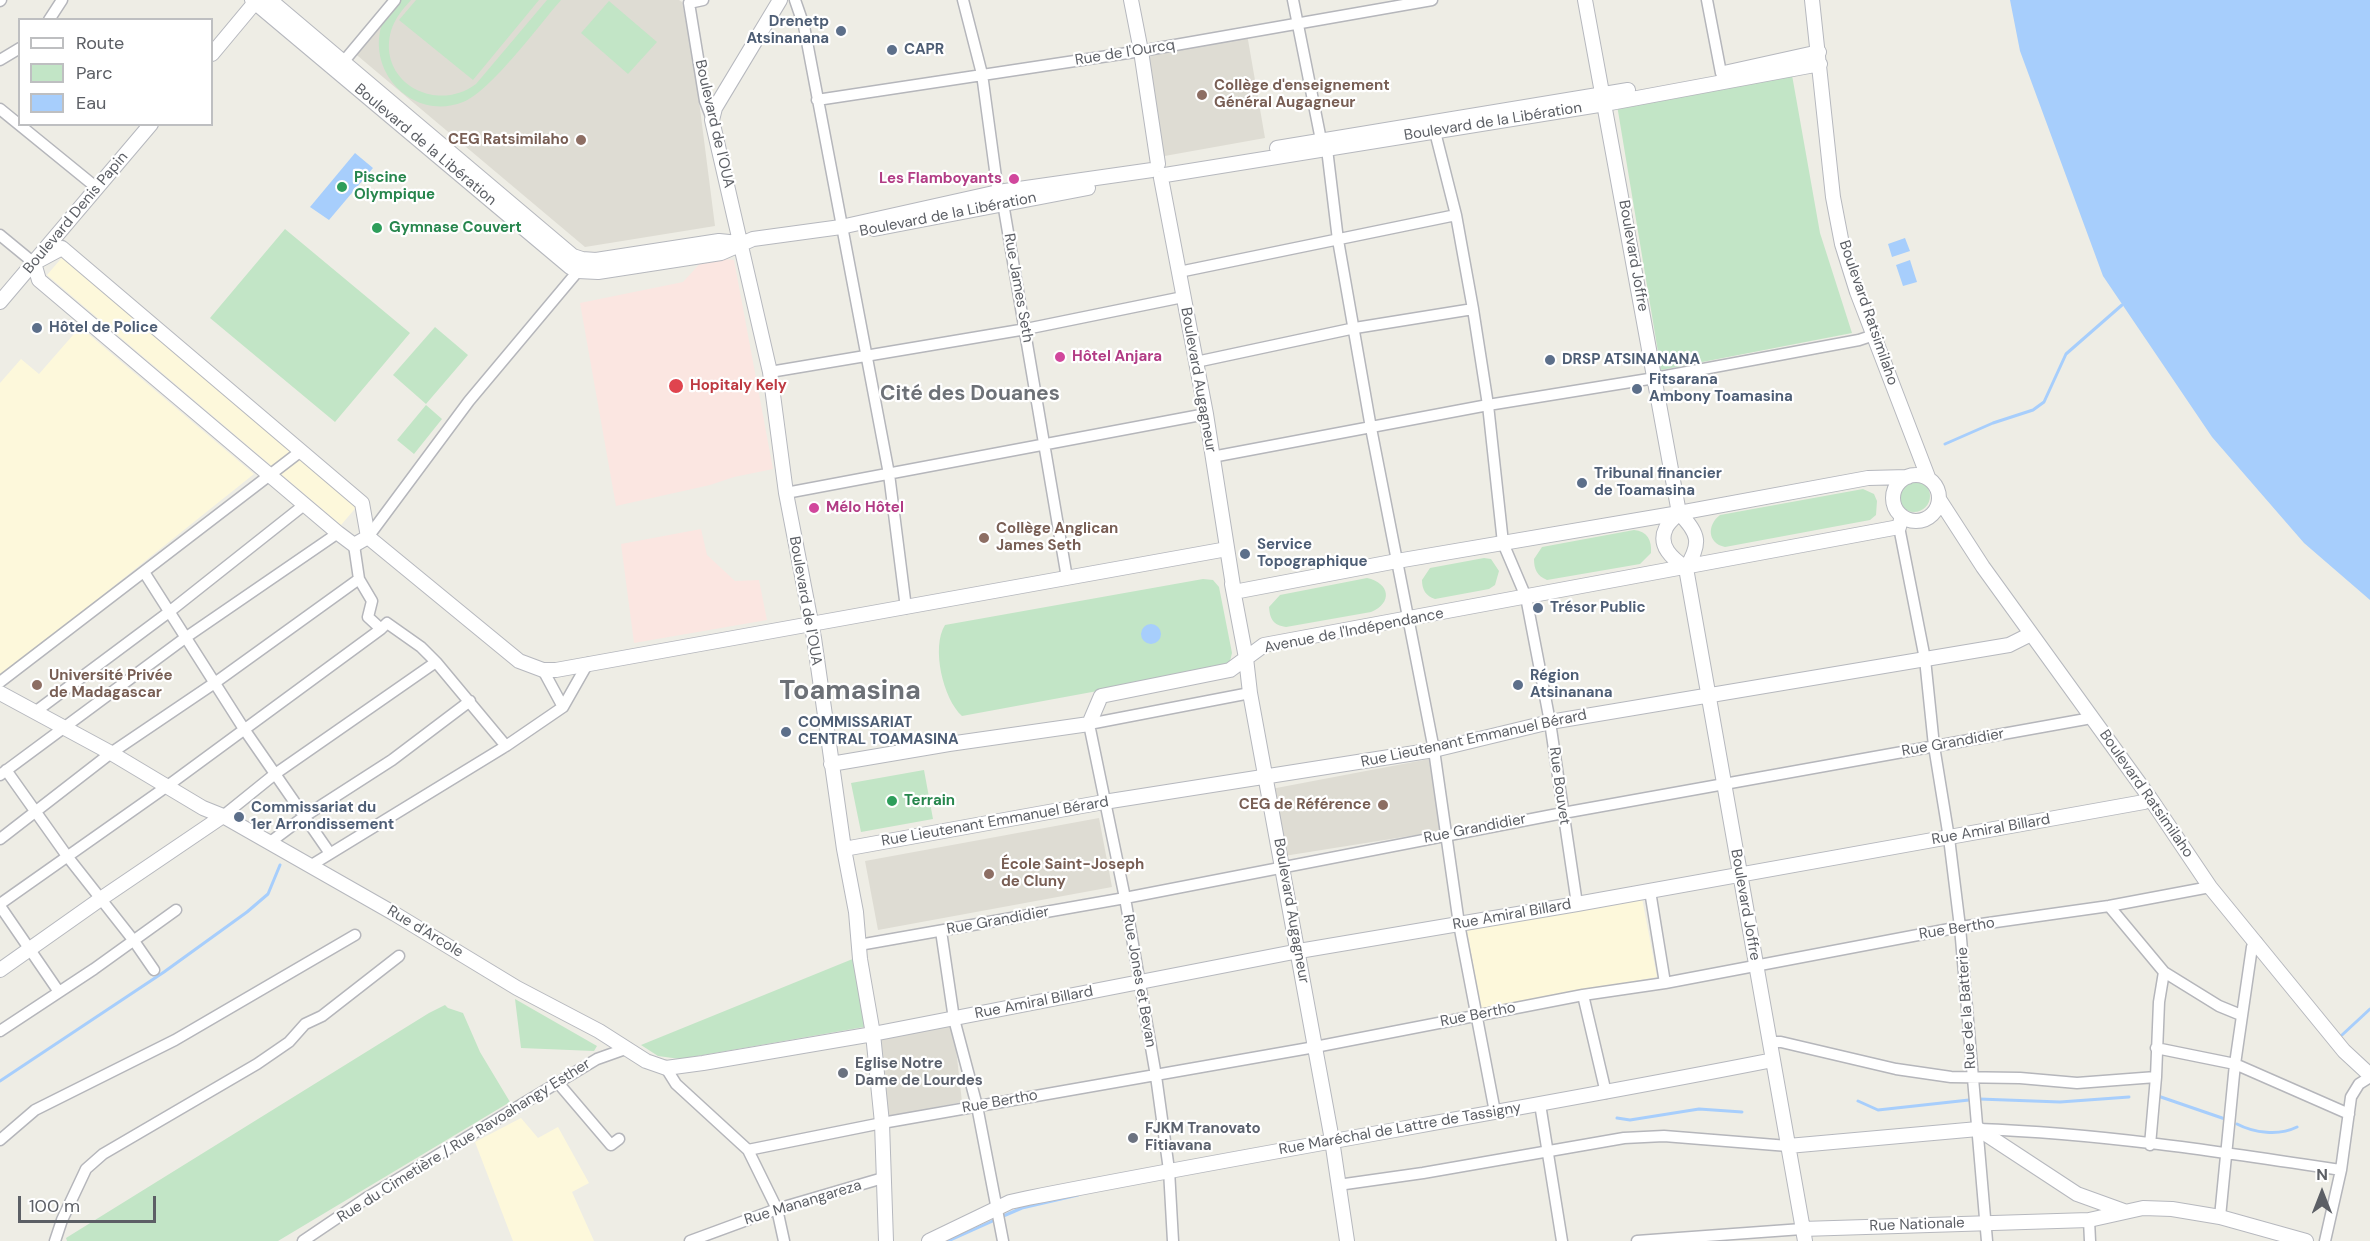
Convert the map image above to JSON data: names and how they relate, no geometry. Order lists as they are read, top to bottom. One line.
{"streets":{"street":["Rue de l'Ourcq","Boulevard de la Libération","Boulevard de l'OUA","Boulevard Denis Papin","Boulevard Joffre","Rue James Seth","Boulevard Ratsimilaho","Boulevard Augagneur","Avenue de l'Indépendance","Rue Lieutenant Emmanuel Bérard","Rue Grandidier","Rue Bouvet","Rue Amiral Billard","Rue Bertho","Rue d'Arcole","Rue Jones et Bevan","Rue de la Batterie","Rue Maréchal de Lattre de Tassigny","Rue du Cimetière / Rue Ravoahangy Esther","Rue Manangareza","Rue Nationale"]},"crossings":[["Rue de l'Ourcq","Rue James Seth"],["Rue de l'Ourcq","Boulevard Augagneur"],["Boulevard de la Libération","Boulevard de l'OUA"],["Boulevard de la Libération","Boulevard Joffre"],["Boulevard de la Libération","Rue James Seth"],["Boulevard de la Libération","Boulevard Ratsimilaho"],["Boulevard de la Libération","Boulevard Augagneur"],["Boulevard de la Libération","Rue Bouvet"],["Boulevard de l'OUA","Rue Lieutenant Emmanuel Bérard"],["Boulevard de l'OUA","Rue Grandidier"],["Boulevard de l'OUA","Rue Amiral Billard"],["Boulevard de l'OUA","Rue Bertho"],["Boulevard de l'OUA","Rue Manangareza"],["Boulevard Joffre","Avenue de l'Indépendance"],["Boulevard Joffre","Rue Lieutenant Emmanuel Bérard"],["Boulevard Joffre","Rue Grandidier"],["Boulevard Joffre","Rue Amiral Billard"],["Boulevard Joffre","Rue Bertho"],["Boulevard Joffre","Rue Maréchal de Lattre de Tassigny"],["Boulevard Joffre","Rue Nationale"],["Boulevard Ratsimilaho","Avenue de l'Indépendance"],["Boulevard Ratsimilaho","Rue Lieutenant Emmanuel Bérard"],["Boulevard Ratsimilaho","Rue Grandidier"],["Boulevard Ratsimilaho","Rue Amiral Billard"],["Boulevard Ratsimilaho","Rue Bertho"],["Boulevard Ratsimilaho","Rue de la Batterie"],["Boulevard Augagneur","Avenue de l'Indépendance"],["Boulevard Augagneur","Rue Lieutenant Emmanuel Bérard"],["Boulevard Augagneur","Rue Grandidier"],["Boulevard Augagneur","Rue Amiral Billard"],["Boulevard Augagneur","Rue Bertho"],["Boulevard Augagneur","Rue Maréchal de Lattre de Tassigny"],["Avenue de l'Indépendance","Rue Bouvet"],["Avenue de l'Indépendance","Rue Jones et Bevan"],["Avenue de l'Indépendance","Rue de la Batterie"],["Rue Lieutenant Emmanuel Bérard","Rue Bouvet"],["Rue Lieutenant Emmanuel Bérard","Rue Jones et Bevan"],["Rue Lieutenant Emmanuel Bérard","Rue de la Batterie"],["Rue Grandidier","Rue Bouvet"],["Rue Grandidier","Rue Jones et Bevan"],["Rue Grandidier","Rue de la Batterie"],["Rue Bouvet","Rue Amiral Billard"],["Rue Amiral Billard","Rue Jones et Bevan"],["Rue Amiral Billard","Rue de la Batterie"],["Rue Bertho","Rue Jones et Bevan"],["Rue Bertho","Rue de la Batterie"],["Rue d'Arcole","Rue du Cimetière / Rue Ravoahangy Esther"],["Rue Jones et Bevan","Rue Maréchal de Lattre de Tassigny"],["Rue de la Batterie","Rue Nationale"]],"districts":["Cité des Douanes","Toamasina"],"places":["Drenetp Atsinanana","CAPR","Collège d'enseignement Général Augagneur","CEG Ratsimilaho","Les Flamboyants","Piscine Olympique","Gymnase Couvert","Hôtel de Police","Hôtel Anjara","DRSP ATSINANANA","Hopitaly Kely","Fitsarana Ambony Toamasina","Tribunal financier de Toamasina","Mélo Hôtel","Collège Anglican James Seth","Service Topographique","Trésor Public","Université Privée de Madagascar","Région Atsinanana","COMMISSARIAT CENTRAL TOAMASINA","Terrain","CEG de Référence","Commissariat du 1er Arrondissement","École Saint-Joseph de Cluny","Eglise Notre Dame de Lourdes","FJKM Tranovato Fitiavana"],"legend":["Route","Parc","Eau"],"scale_bar":"100 m","north":"top"}
